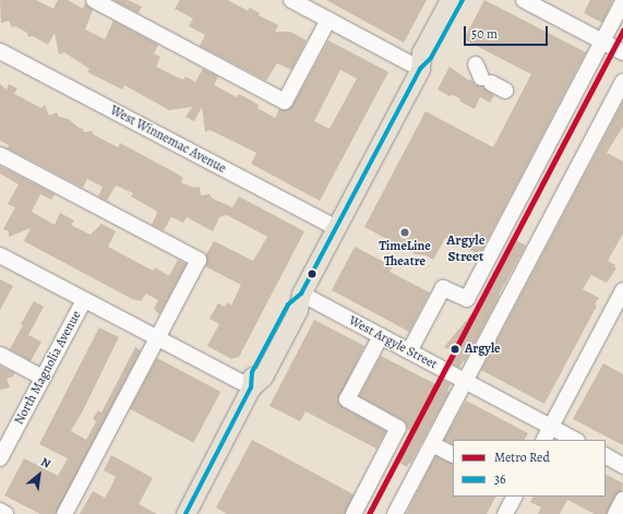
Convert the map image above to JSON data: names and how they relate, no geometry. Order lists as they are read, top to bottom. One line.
{"streets":{"street":["West Winnemac Avenue","West Argyle Street","North Magnolia Avenue"]},"districts":["Argyle Street"],"places":["TimeLine Theatre","Argyle"],"lines":["transit line 36","metro line Red"],"legend":["Metro Red","36"],"scale_bar":"50 m","north":"top right"}
